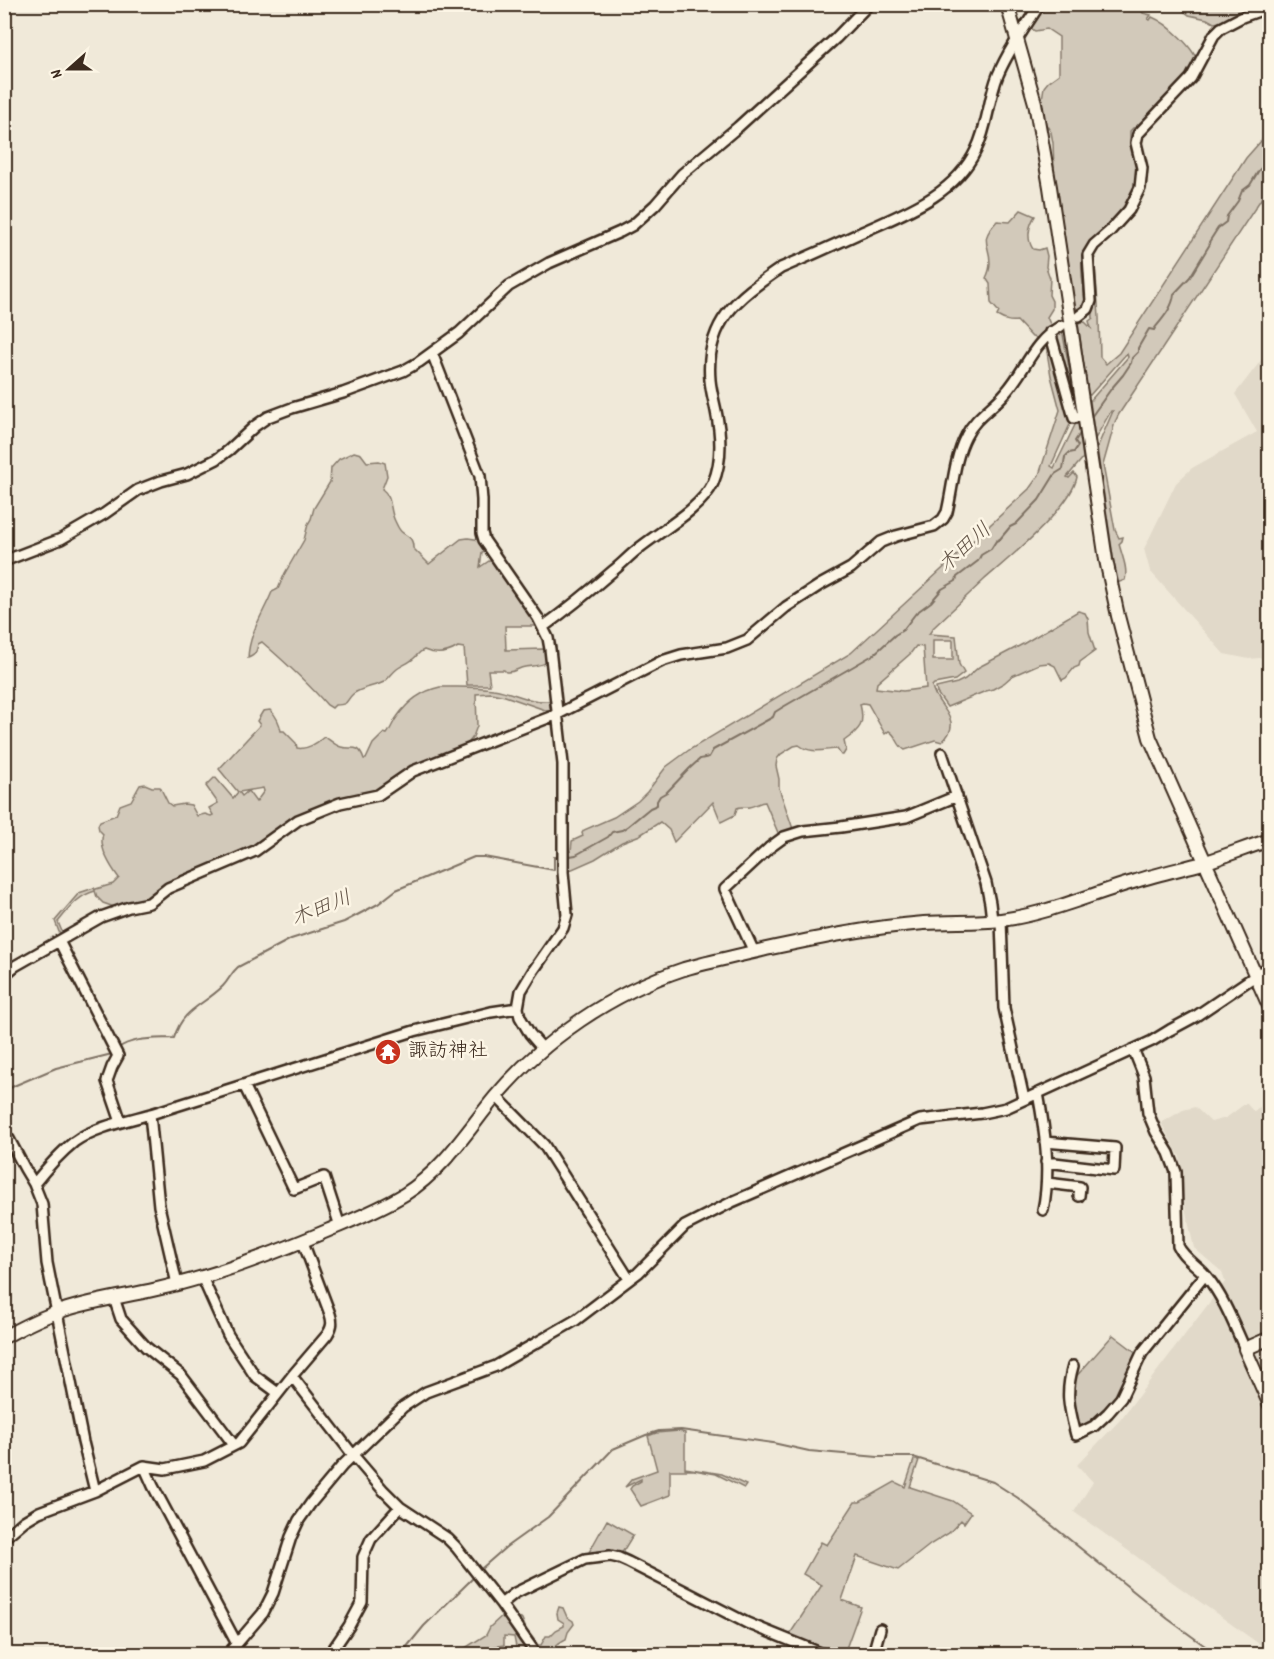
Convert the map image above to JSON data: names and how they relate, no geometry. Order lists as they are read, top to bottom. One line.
{"water":["木田川"],"places":{"temple":["諏訪神社"]},"north":"left"}
